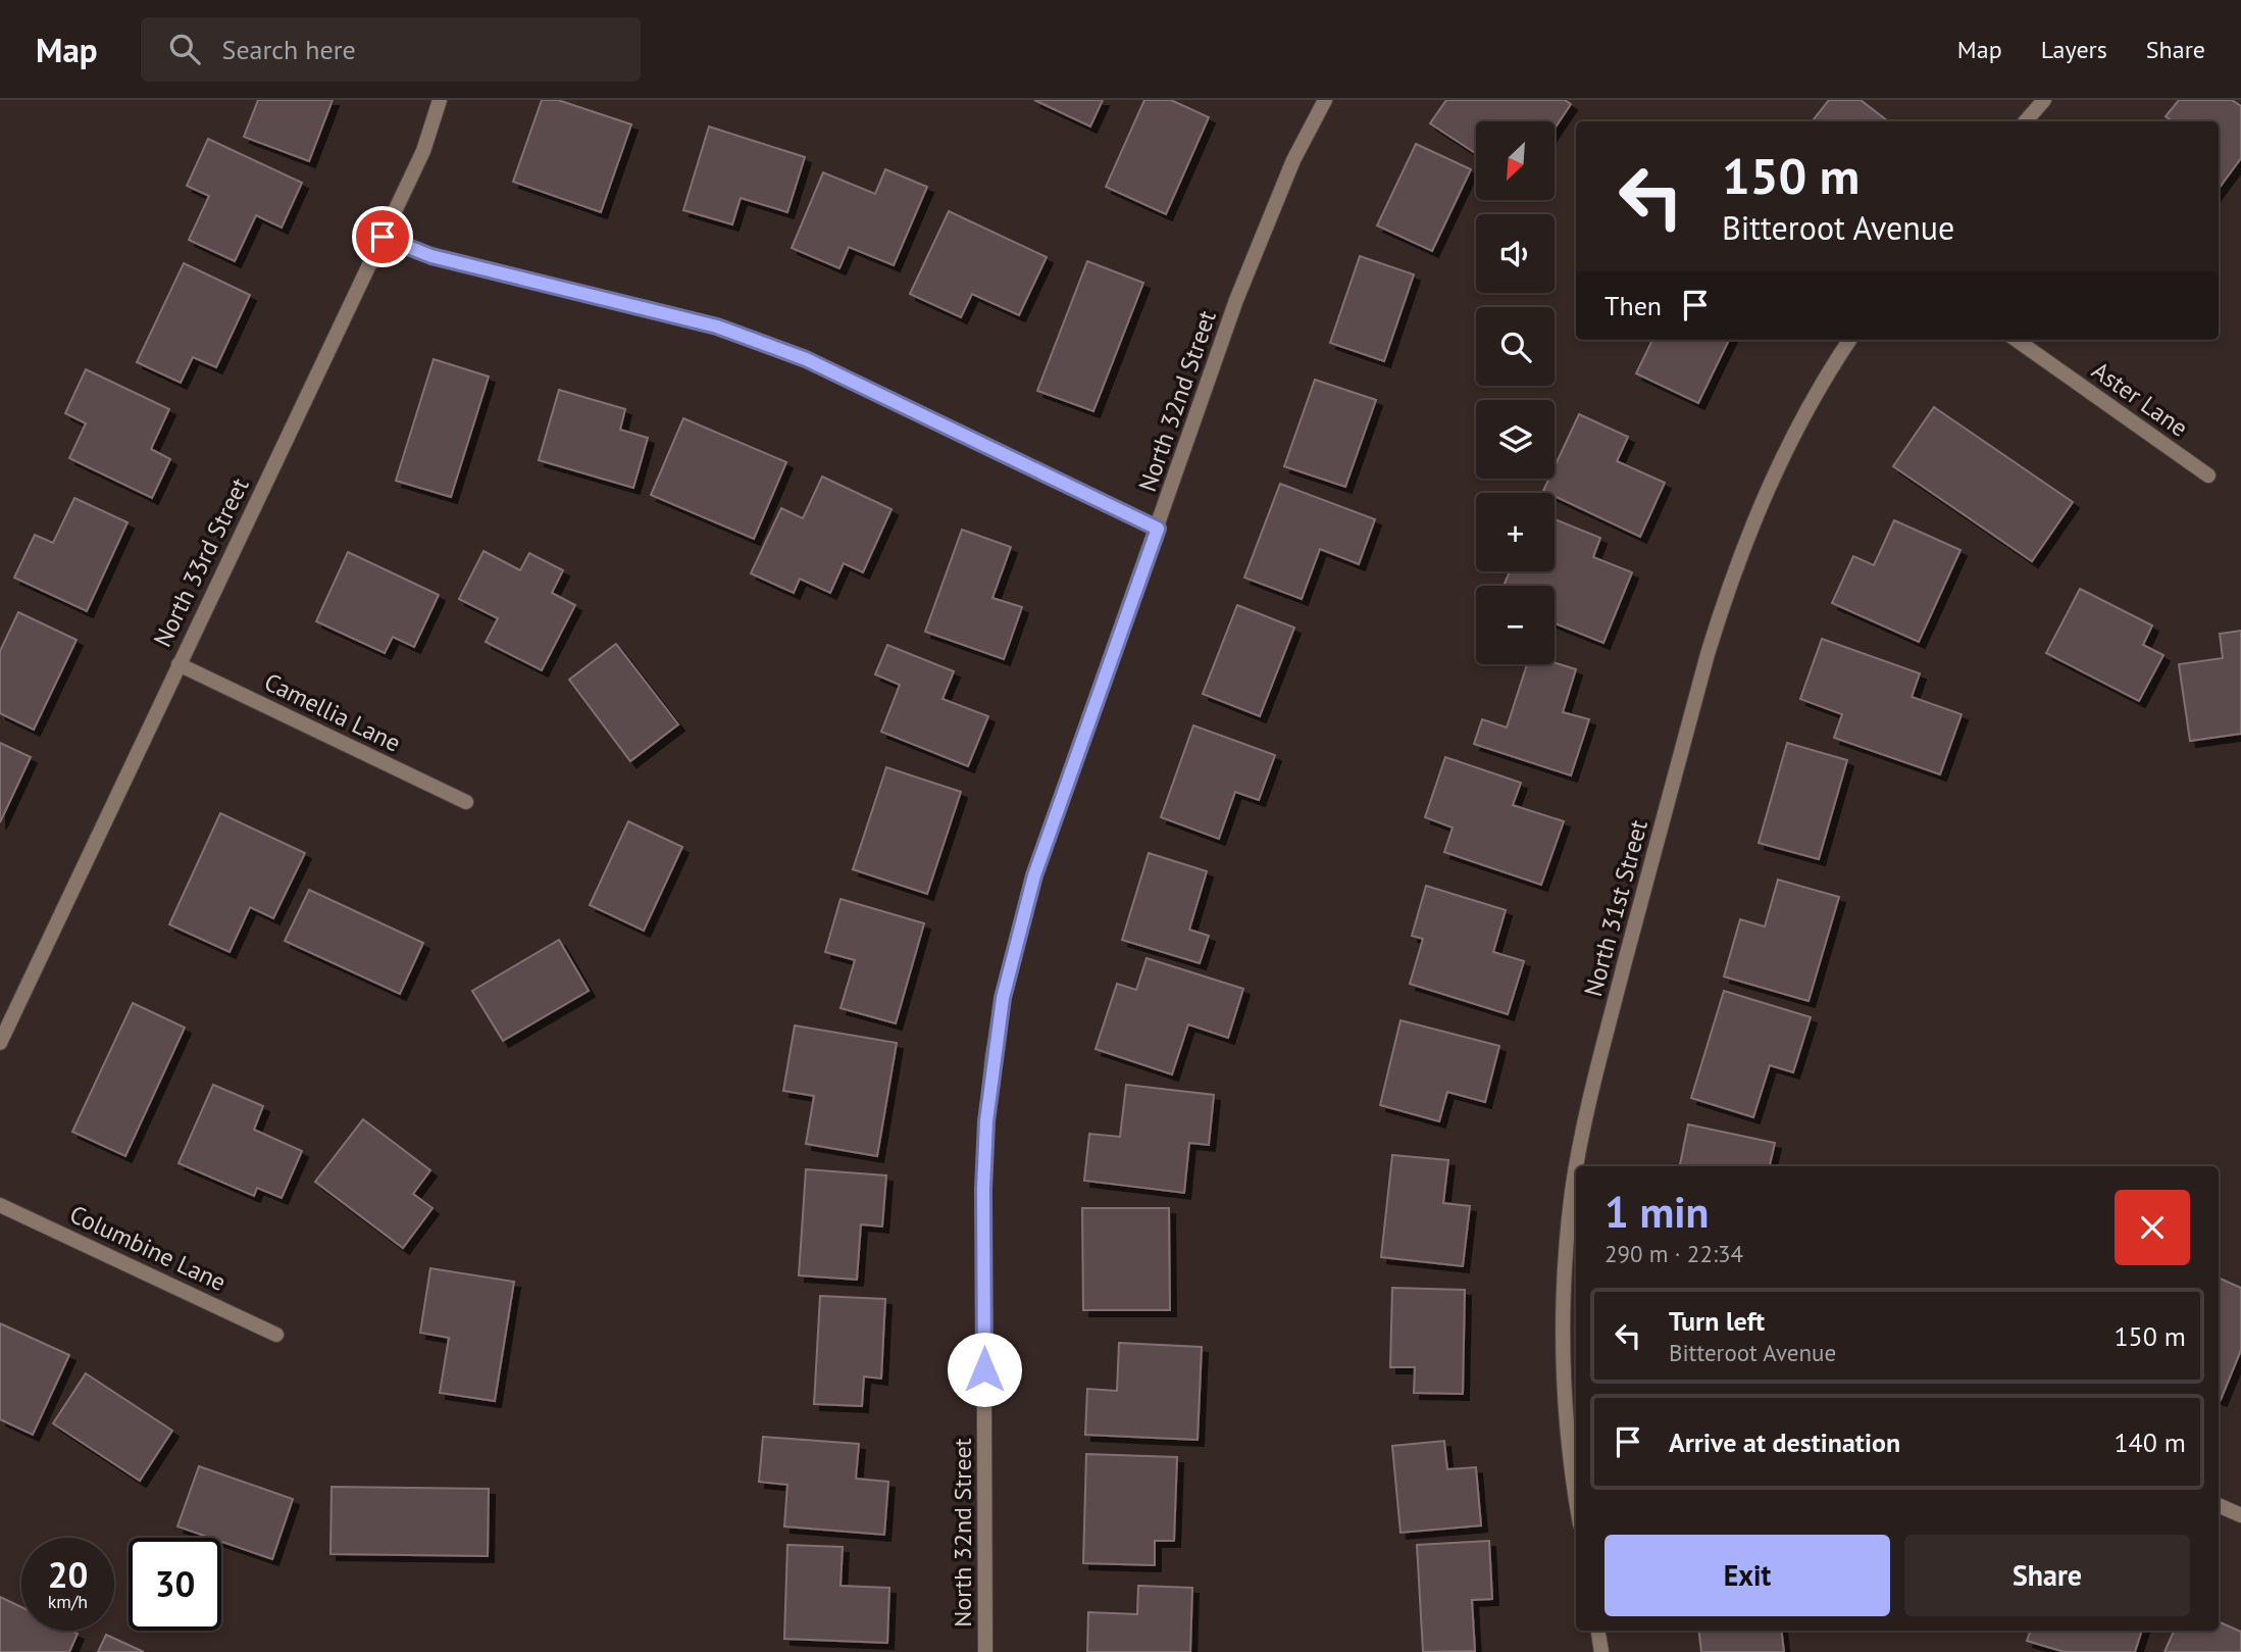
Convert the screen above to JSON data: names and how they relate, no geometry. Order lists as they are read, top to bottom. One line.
{"streets":{"street":["Aster Lane","North 32nd Street","North 33rd Street","Camellia Lane","North 31st Street","Columbine Lane"]},"crossings":[["North 33rd Street","Camellia Lane"]],"north":"bottom left","page":{"header":"Map","search":"Search here","nav":["Map","Layers","Share"],"map_buttons":["+","−"],"turn":["150 m","Bitteroot Avenue"],"then":"Then","heading":["1 min","290 m · 22:34"],"list":[{"name":"Turn left","note":"Bitteroot Avenue","value":"150 m"},{"name":"Arrive at destination","value":"140 m"}],"buttons":["Exit","Share"],"speed":"20 km/h","limit":"30"}}
